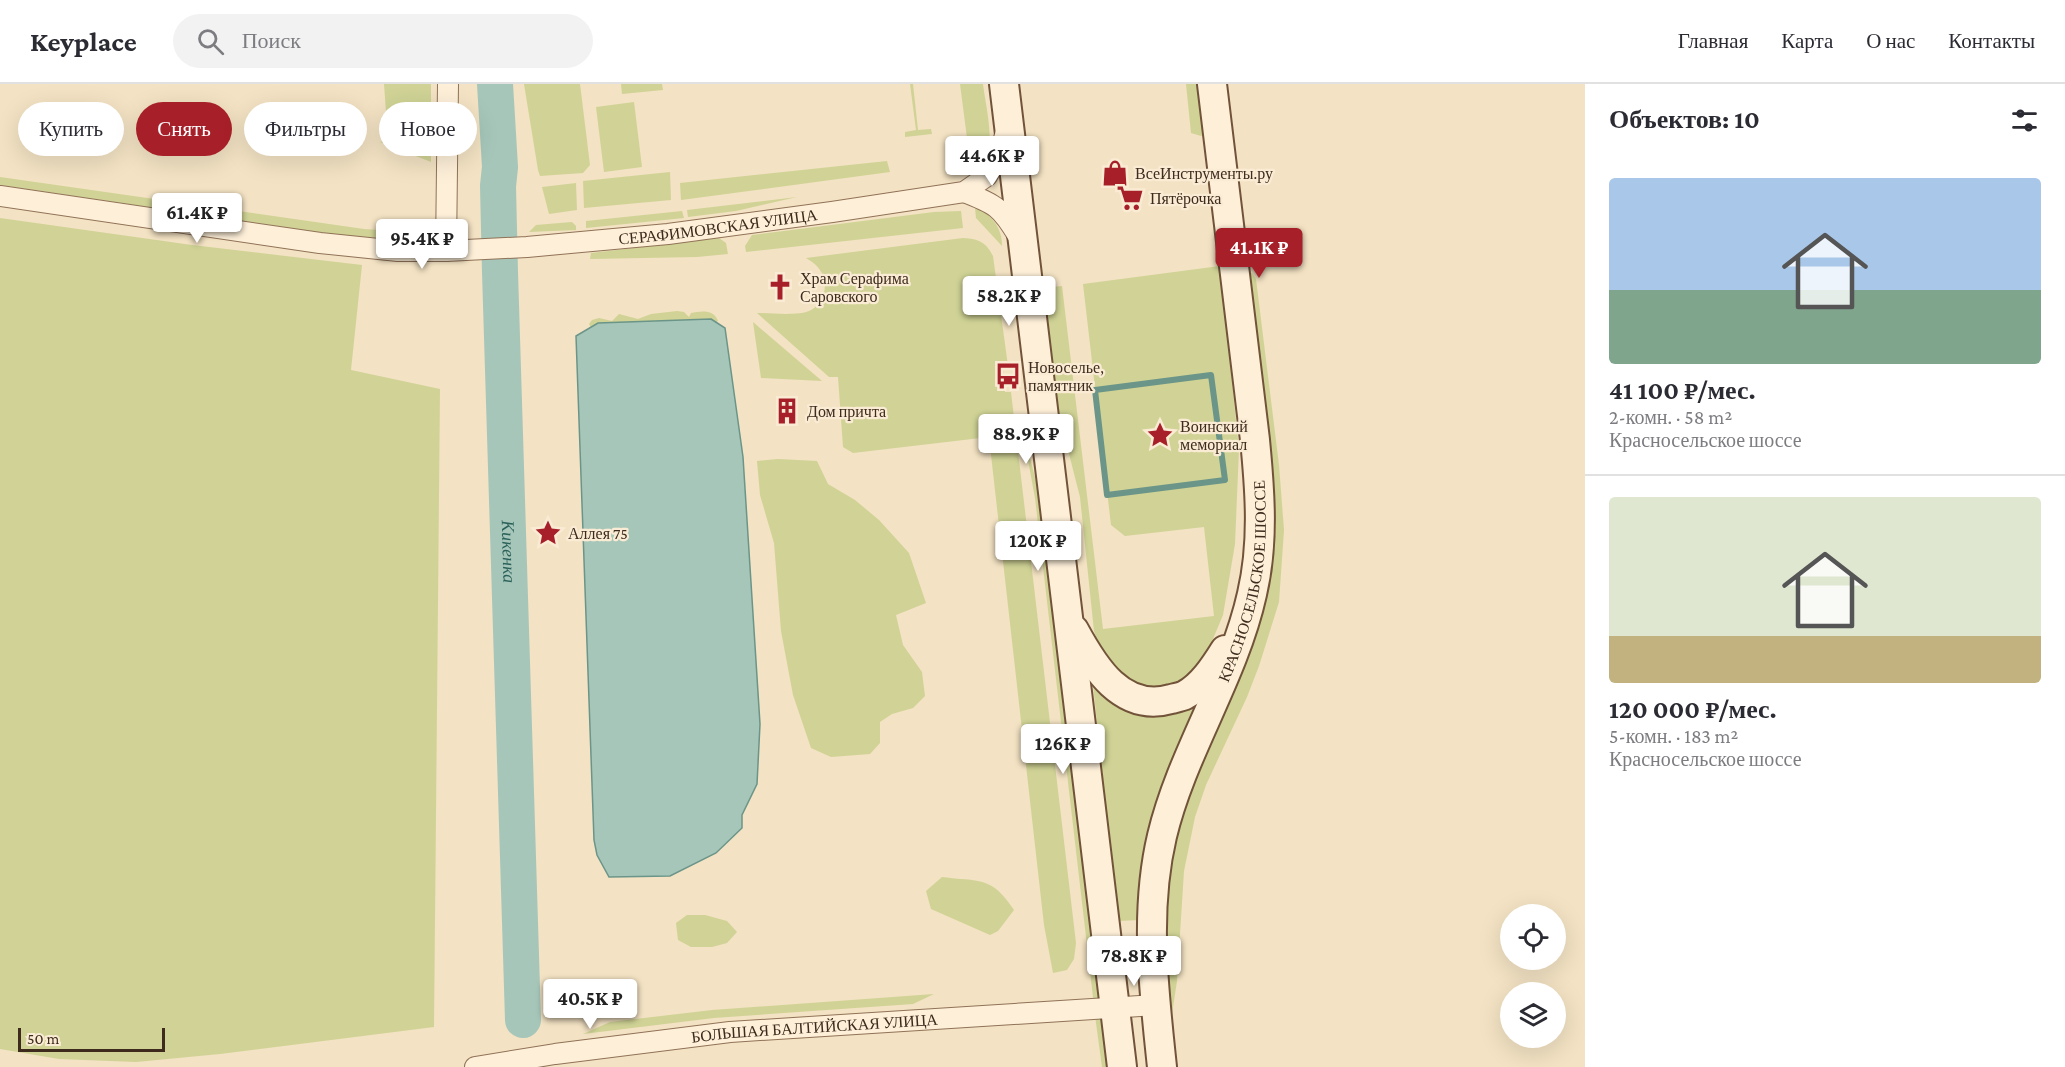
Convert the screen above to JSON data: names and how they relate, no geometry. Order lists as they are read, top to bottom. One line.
{"streets":{"main road":["КРАСНОСЕЛЬСКОЕ ШОССЕ"],"street":["СЕРАФИМОВСКАЯ УЛИЦА","БОЛЬШАЯ БАЛТИЙСКАЯ УЛИЦА"]},"crossings":[["КРАСНОСЕЛЬСКОЕ ШОССЕ","БОЛЬШАЯ БАЛТИЙСКАЯ УЛИЦА"]],"water":["Кикенка"],"places":{"shop":["ВсеИнструменты.ру"],"supermarket":["Пятёрочка"],"church":["Храм Серафима Саровского"],"bus stop":["Новоселье, памятник"],"building":["Дом причта"],"place":["Воинский мемориал","Аллея 75"]},"scale_bar":"50 m","page":{"header":"Keyplace","search":"Поиск","nav":["Главная","Карта","О нас","Контакты"],"heading":"Объектов: 10","chip":["Купить","Снять","Фильтры","Новое"],"price":["44.6K ₽","61.4K ₽","95.4K ₽","41.1K ₽","58.2K ₽","88.9K ₽","120K ₽","126K ₽","78.8K ₽","40.5K ₽"],"list":[{"name":"41 100 ₽/мес.","note":"2-комн. · 58 m² · Красносельское шоссе"},{"name":"120 000 ₽/мес.","note":"5-комн. · 183 m² · Красносельское шоссе"}],"scale":"50 m"}}
